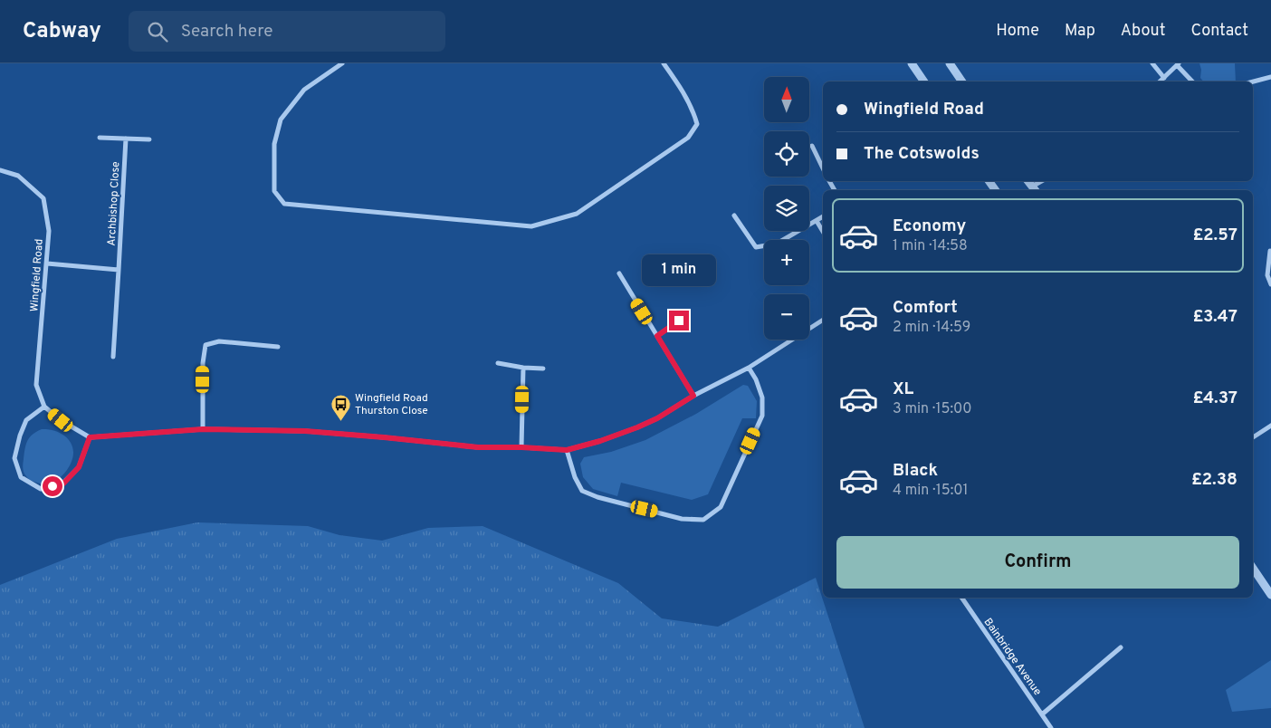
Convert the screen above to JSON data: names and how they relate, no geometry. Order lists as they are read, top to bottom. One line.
{"streets":{"street":["Archbishop Close","Wingfield Road","Bainbridge Avenue"]},"places":{"bus stop":["Wingfield Road Thurston Close"]},"north":"top","page":{"header":"Cabway","search":"Search here","nav":["Home","Map","About","Contact"],"map_buttons":["+","−"],"banner":["Wingfield Road","The Cotswolds"],"list":[{"name":"Economy","note":"1 min · 14:58","value":"£2.57"},{"name":"Comfort","note":"2 min · 14:59","value":"£3.47"},{"name":"XL","note":"3 min · 15:00","value":"£4.37"},{"name":"Black","note":"4 min · 15:01","value":"£2.38"}],"bubble":"1 min","buttons":"Confirm"}}
